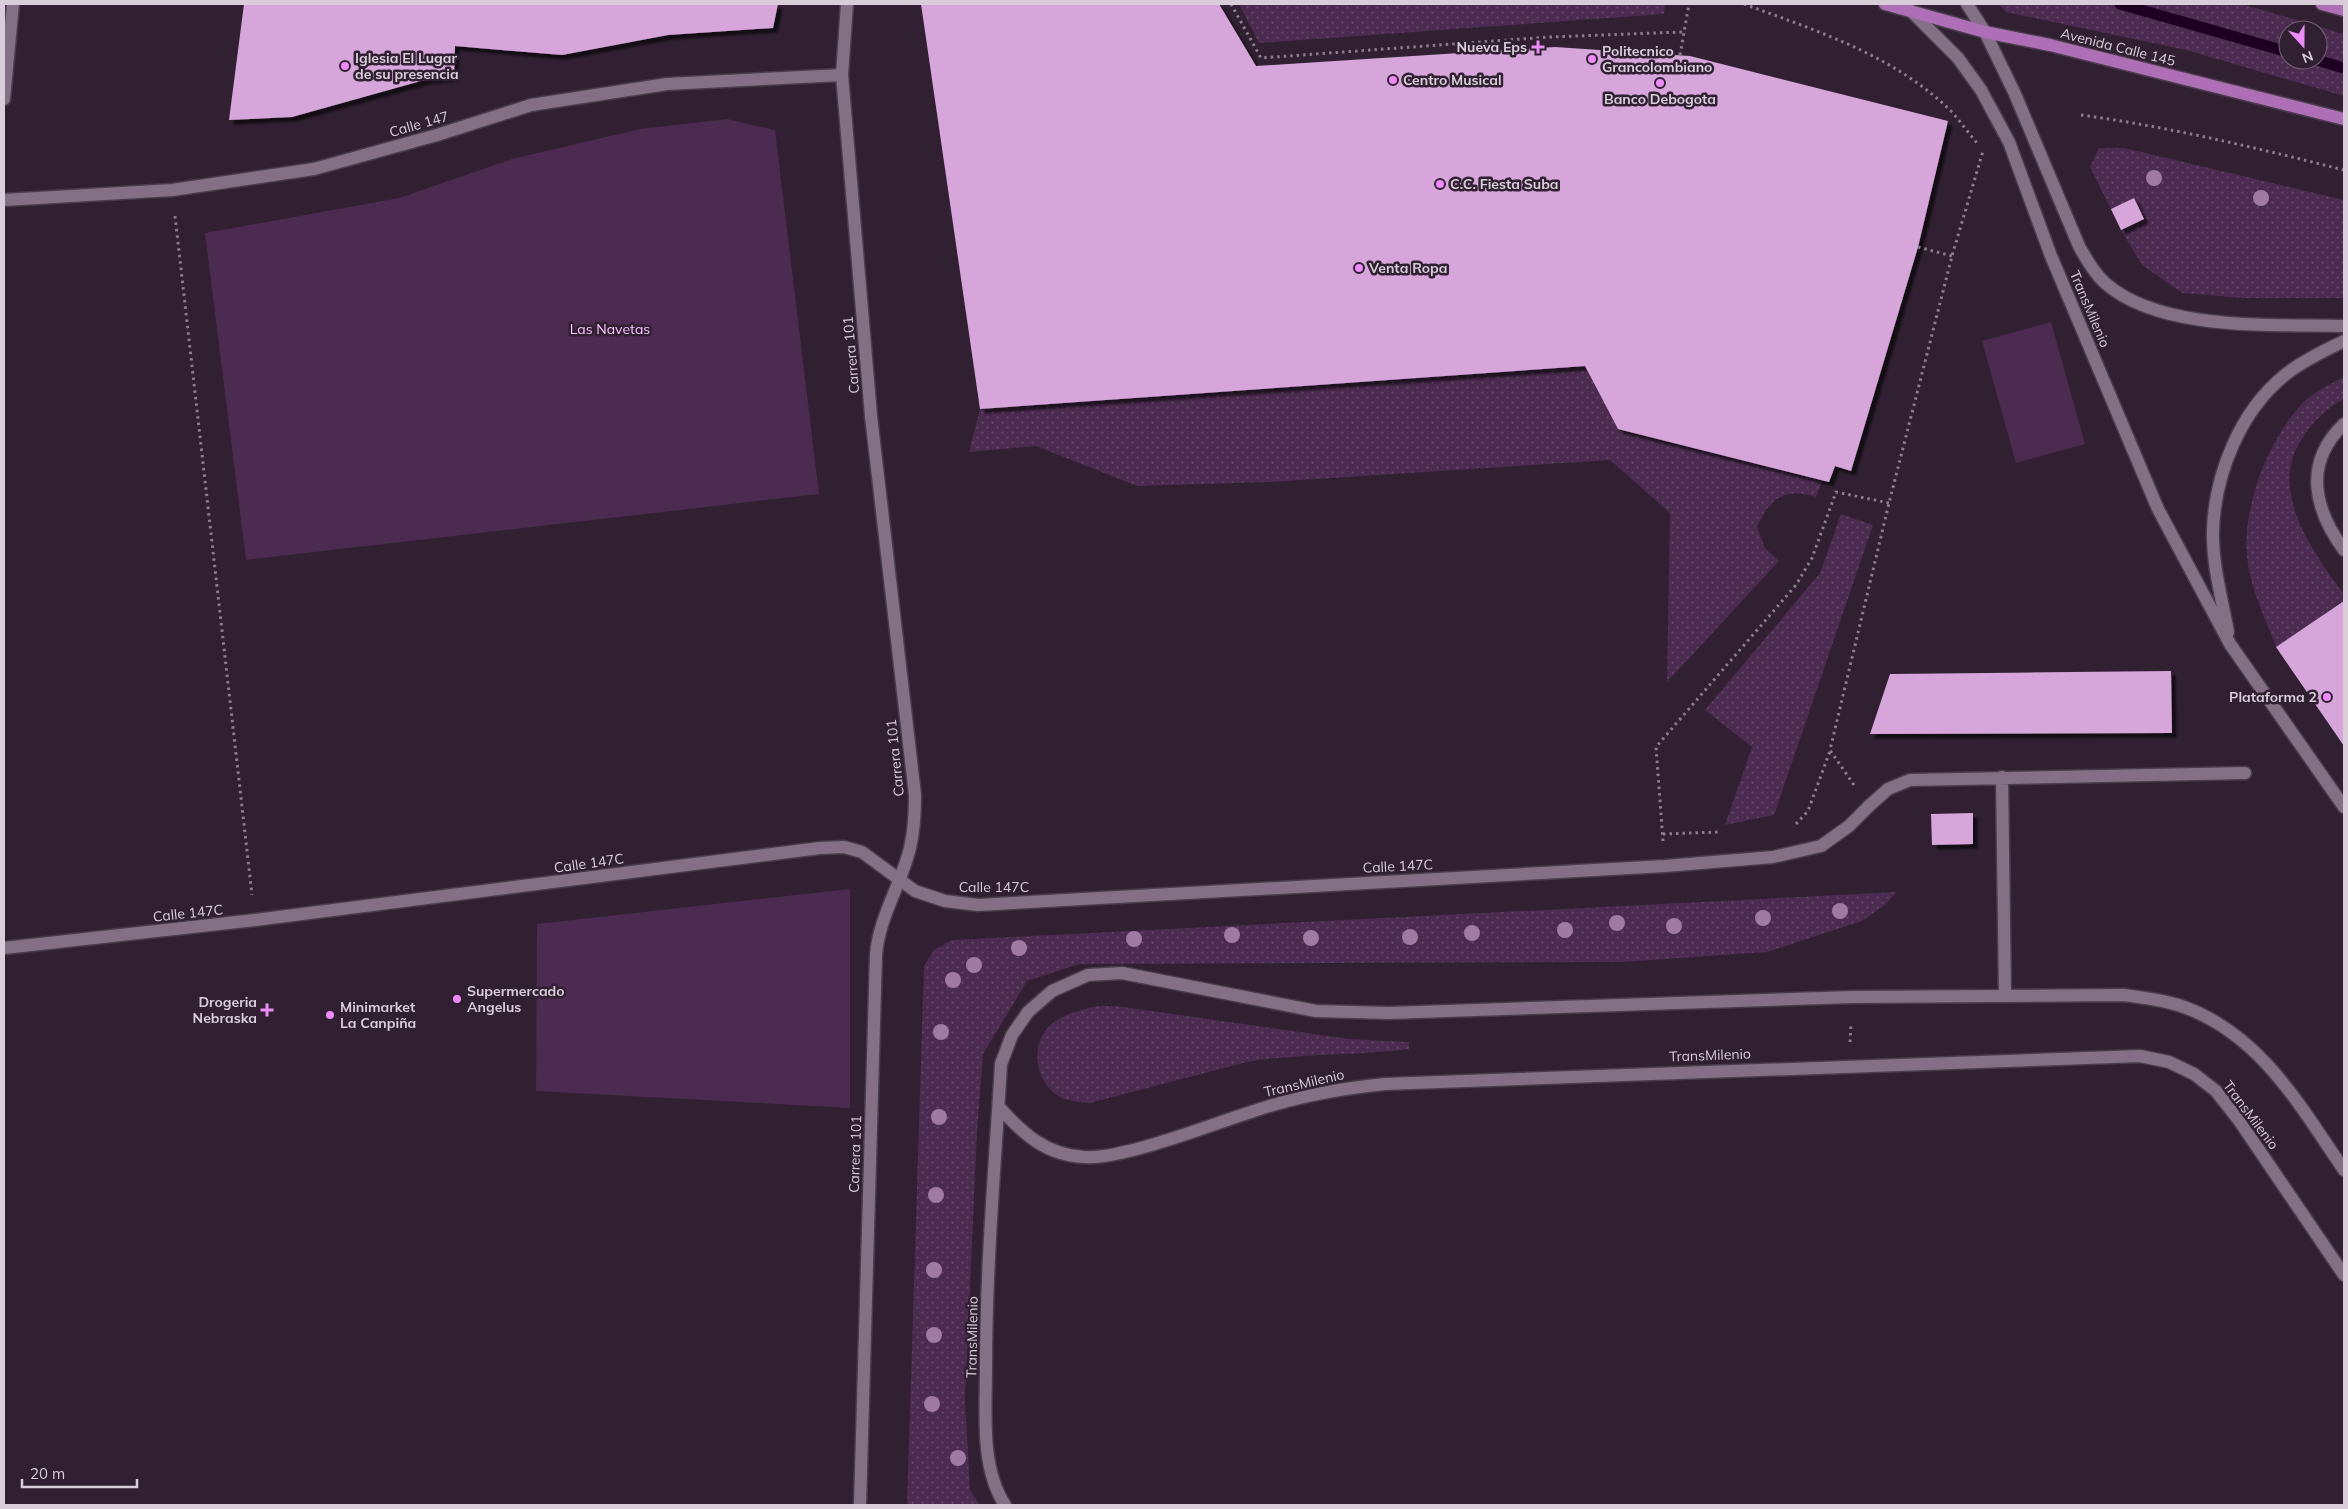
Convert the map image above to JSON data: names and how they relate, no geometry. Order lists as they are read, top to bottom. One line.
{"streets":{"main road":["Avenida Calle 145"],"street":["Calle 147","TransMilenio","Carrera 101","Calle 147C"]},"crossings":[["Avenida Calle 145","TransMilenio"],["Calle 147","Carrera 101"],["Carrera 101","Calle 147C"]],"parks":["Las Navetas"],"places":{"health":["Nueva Eps","Drogeria Nebraska"],"other":["Politecnico Grancolombiano","Iglesia El Lugar de su presencia","Centro Musical","Banco Debogota","C.C. Fiesta Suba","Venta Ropa","Plataforma 2","Supermercado Angelus","Minimarket La Canpiña"]},"scale_bar":"20 m","north":"bottom"}
